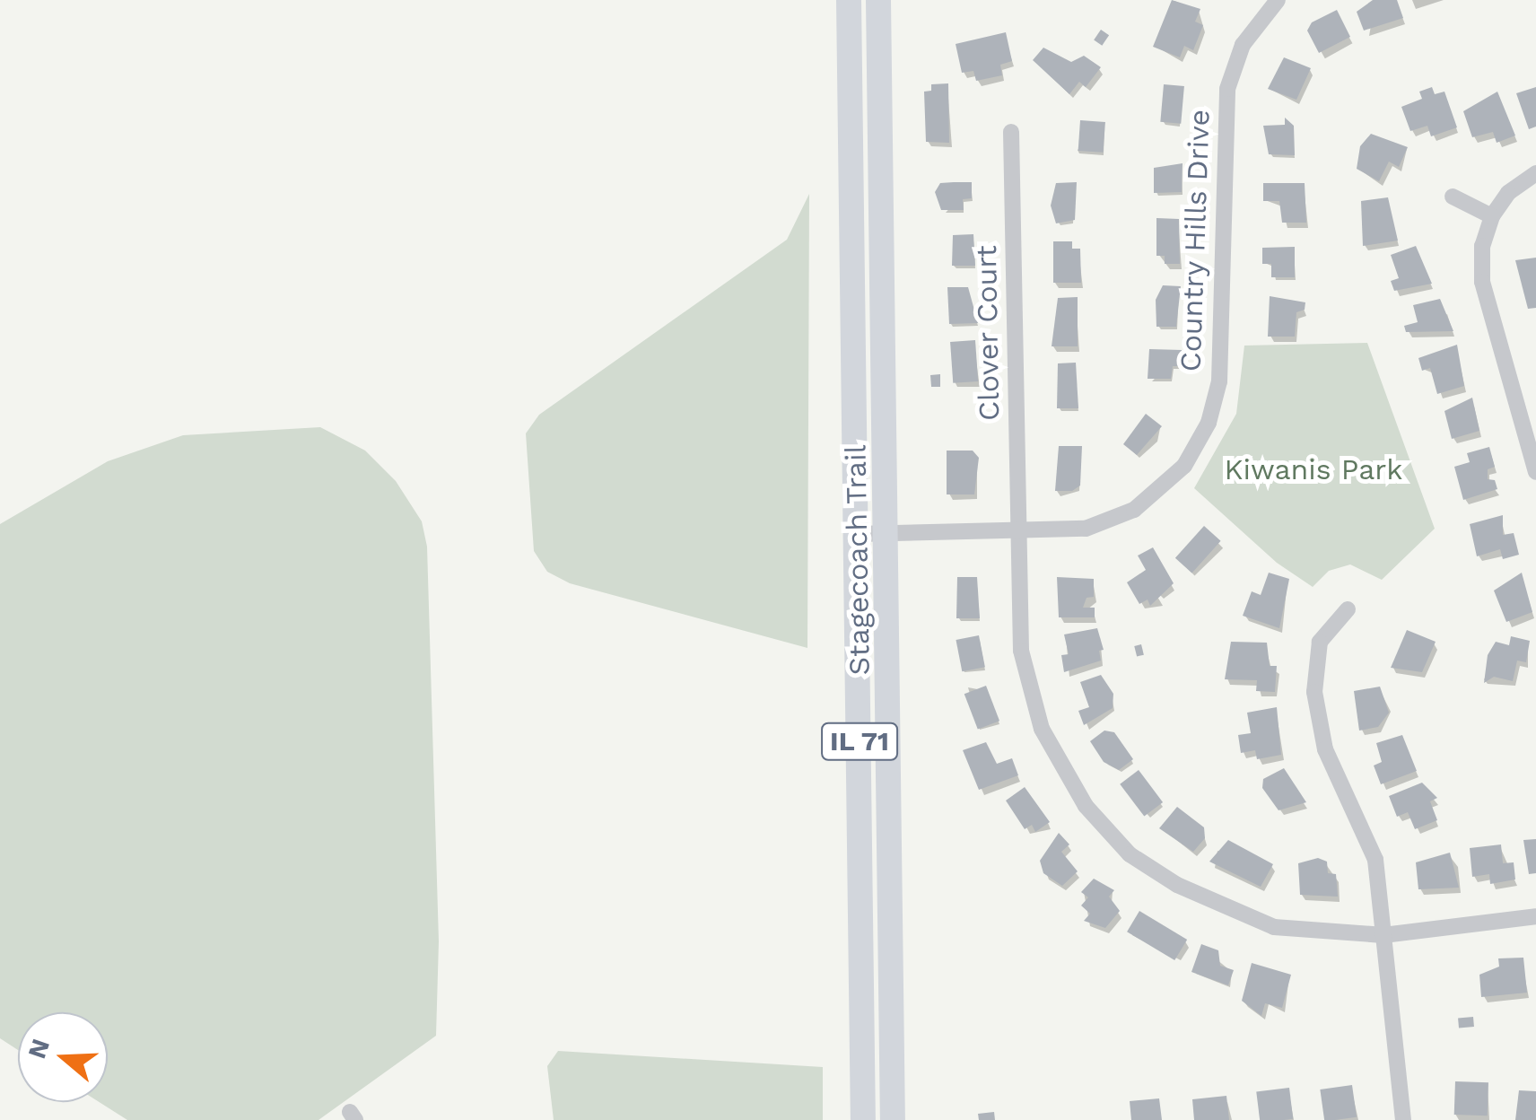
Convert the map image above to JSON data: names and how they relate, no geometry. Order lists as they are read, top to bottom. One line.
{"streets":{"main road":["Stagecoach Trail","IL 71"],"street":["Country Hills Drive","Clover Court"]},"crossings":[["Country Hills Drive","Clover Court"],["Country Hills Drive","Stagecoach Trail"]],"parks":["Kiwanis Park"],"north":"left"}
